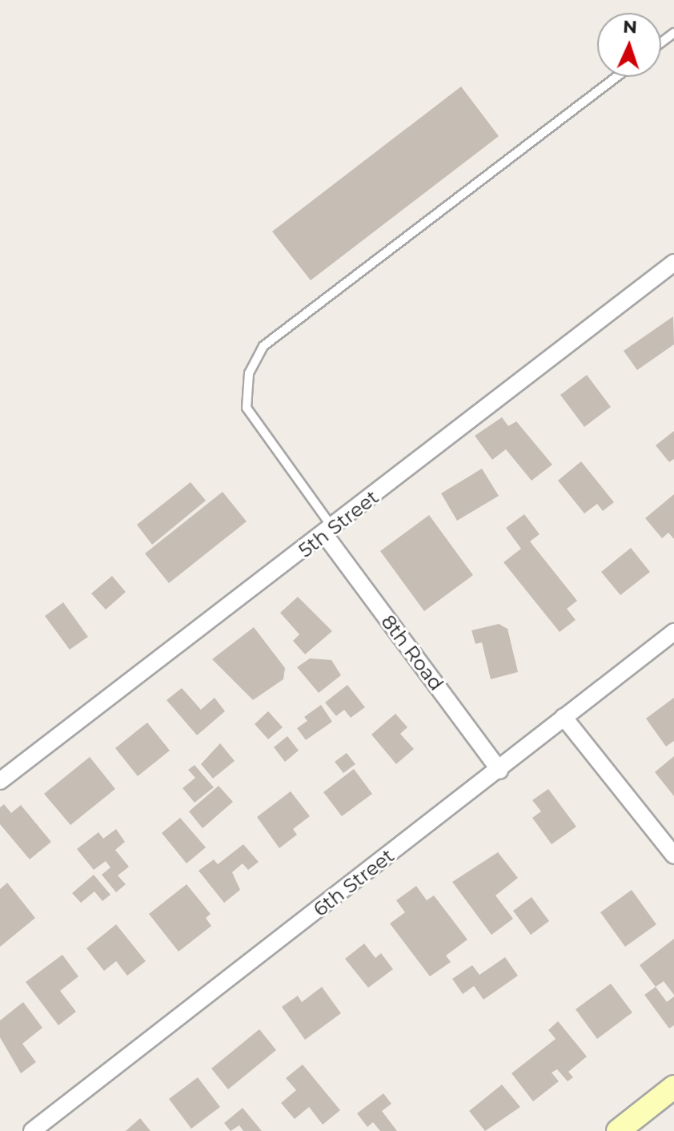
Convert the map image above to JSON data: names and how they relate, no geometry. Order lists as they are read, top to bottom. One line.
{"streets":{"street":["5th Street","8th Road","6th Street"]},"crossings":[["5th Street","8th Road"],["8th Road","6th Street"]],"north":"top"}
